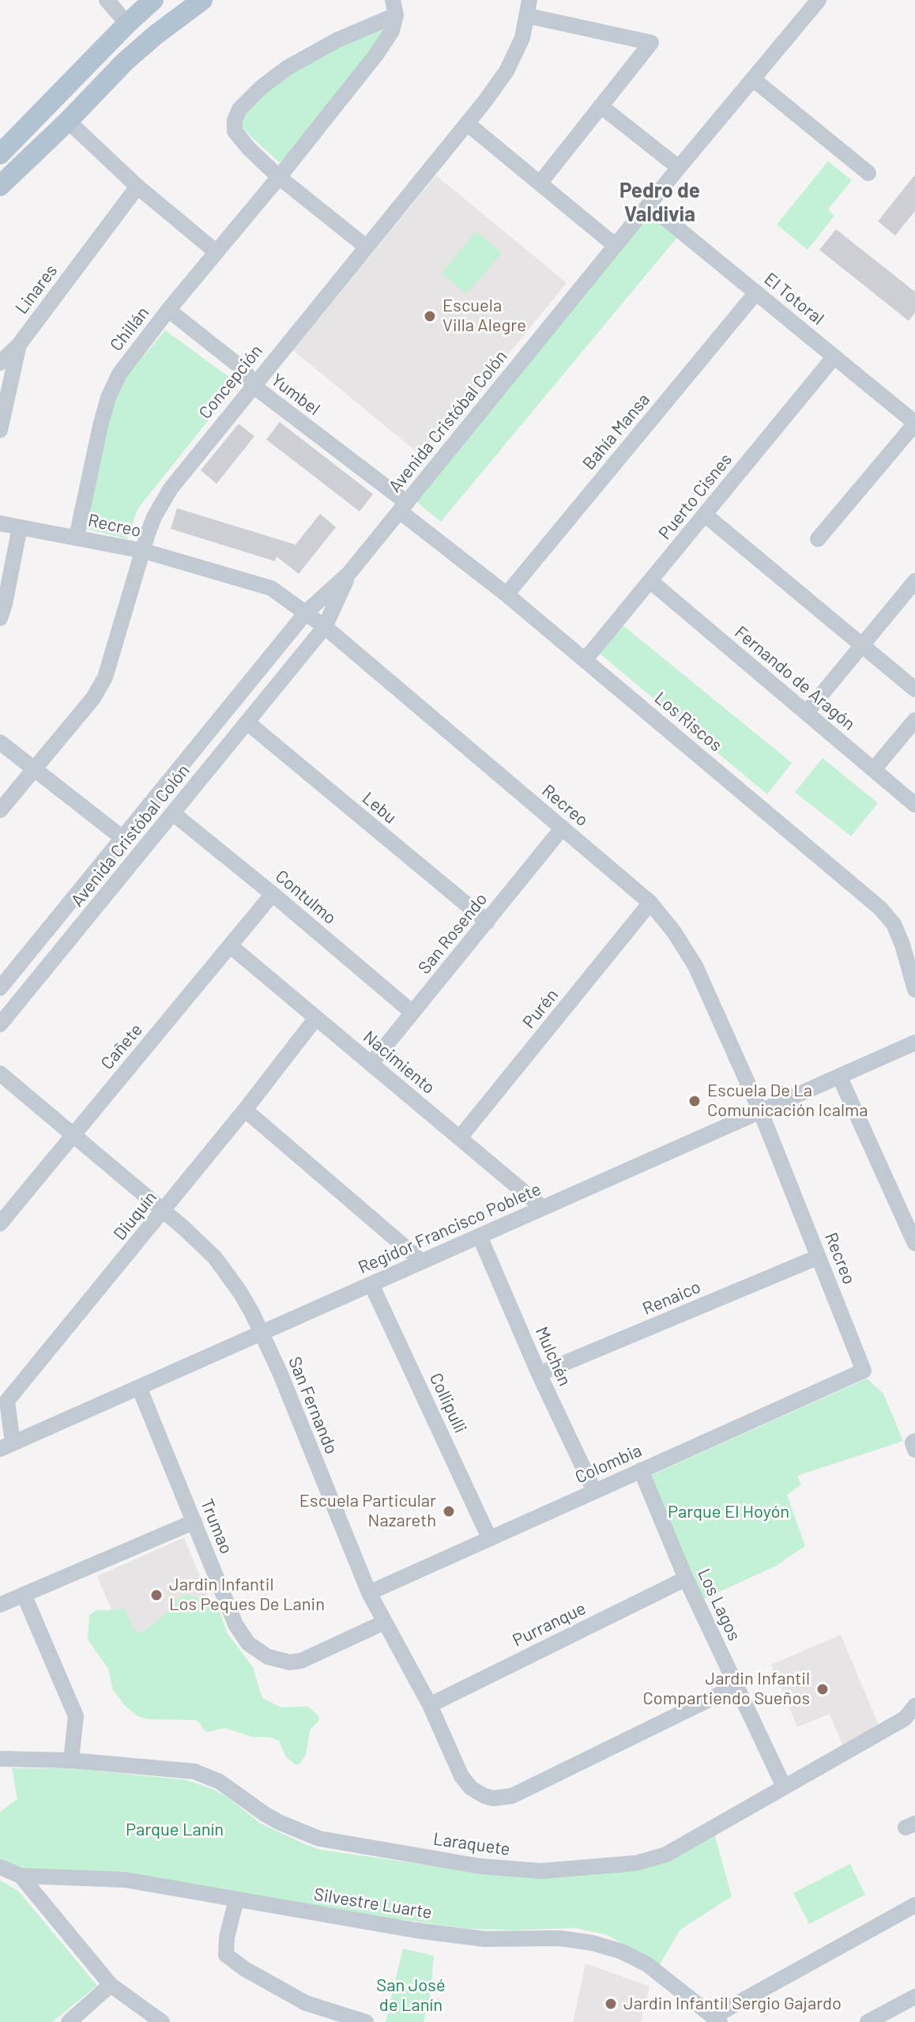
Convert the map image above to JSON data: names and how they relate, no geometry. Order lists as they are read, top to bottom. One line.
{"streets":{"street":["Linares","El Totoral","Chillán","Concepción","Yumbel","Avenida Cristóbal Colón","Bahía Mansa","Puerto Cisnes","Recreo","Fernando de Aragón","Los Riscos","Lebu","Contulmo","San Rosendo","Purén","Cañete","Nacimiento","Diuquín","Regidor Francisco Poblete","Renaico","Mulchén","Collipulli","San Fernando","Colombia","Trumao","Los Lagos","Purranque","Laraquete","Silvestre Luarte"]},"crossings":[["El Totoral","Avenida Cristóbal Colón"],["El Totoral","Bahía Mansa"],["El Totoral","Puerto Cisnes"],["Chillán","Yumbel"],["Chillán","Recreo"],["Concepción","Yumbel"],["Concepción","Recreo"],["Yumbel","Avenida Cristóbal Colón"],["Yumbel","Los Riscos"],["Avenida Cristóbal Colón","Recreo"],["Avenida Cristóbal Colón","Los Riscos"],["Avenida Cristóbal Colón","Lebu"],["Avenida Cristóbal Colón","Contulmo"],["Bahía Mansa","Los Riscos"],["Puerto Cisnes","Fernando de Aragón"],["Puerto Cisnes","Los Riscos"],["Recreo","San Rosendo"],["Recreo","Purén"],["Recreo","Regidor Francisco Poblete"],["Recreo","Renaico"],["Recreo","Colombia"],["Lebu","San Rosendo"],["Contulmo","San Rosendo"],["Contulmo","Cañete"],["San Rosendo","Nacimiento"],["Purén","Nacimiento"],["Cañete","Nacimiento"],["Cañete","San Fernando"],["Nacimiento","Diuquín"],["Nacimiento","Regidor Francisco Poblete"],["Diuquín","Regidor Francisco Poblete"],["Diuquín","San Fernando"],["Regidor Francisco Poblete","Mulchén"],["Regidor Francisco Poblete","Collipulli"],["Regidor Francisco Poblete","San Fernando"],["Regidor Francisco Poblete","Trumao"],["Renaico","Mulchén"],["Mulchén","Colombia"],["Collipulli","Colombia"],["San Fernando","Colombia"],["San Fernando","Trumao"],["San Fernando","Los Lagos"],["San Fernando","Purranque"],["Colombia","Los Lagos"],["Los Lagos","Purranque"],["Los Lagos","Laraquete"]],"districts":["Pedro de Valdivia"],"parks":["Parque El Hoyón","Parque Lanín","San José de Lanín"],"places":["Escuela Villa Alegre","Escuela De La Comunicación Icalma","Escuela Particular Nazareth","Jardin Infantil Los Peques De Lanin","Jardin Infantil Compartiendo Sueños","Jardin Infantil Sergio Gajardo"]}
